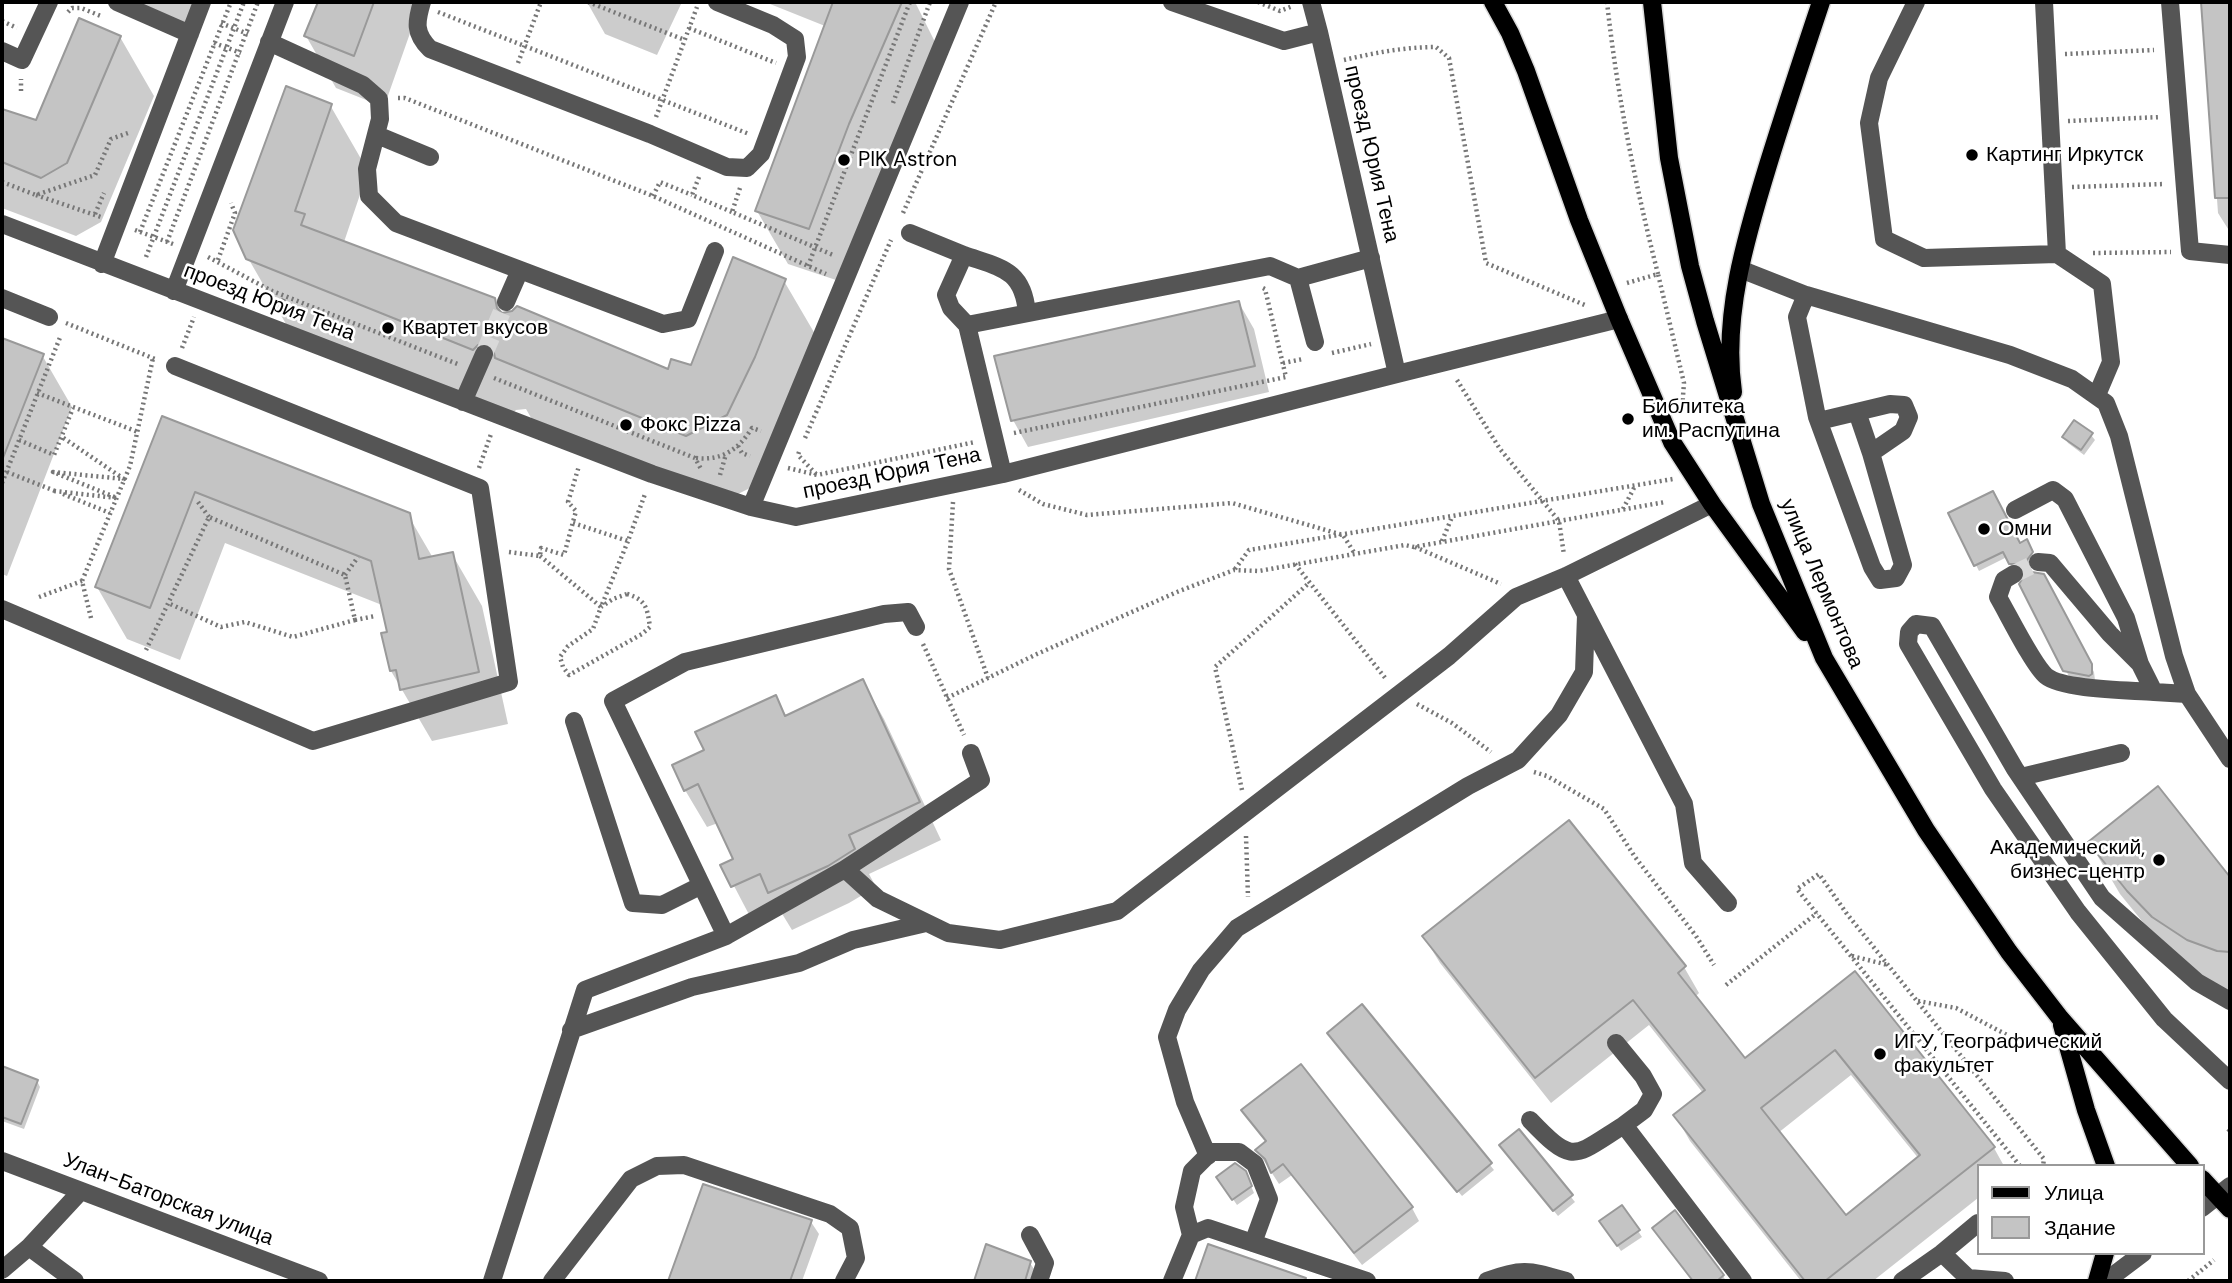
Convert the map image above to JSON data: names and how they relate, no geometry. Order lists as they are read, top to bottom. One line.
{"streets":{"main road":["улица Лермонтова"],"street":["проезд Юрия Тена","Улан-Баторская улица"]},"places":["Картинг Иркутск","PIK Astron","Квартет вкусов","Библитека им. Распутина","Фокс Pizza","Омни","Академический, бизнес-центр","ИГУ, Географический факультет"],"legend":["Улица","Здание"]}
